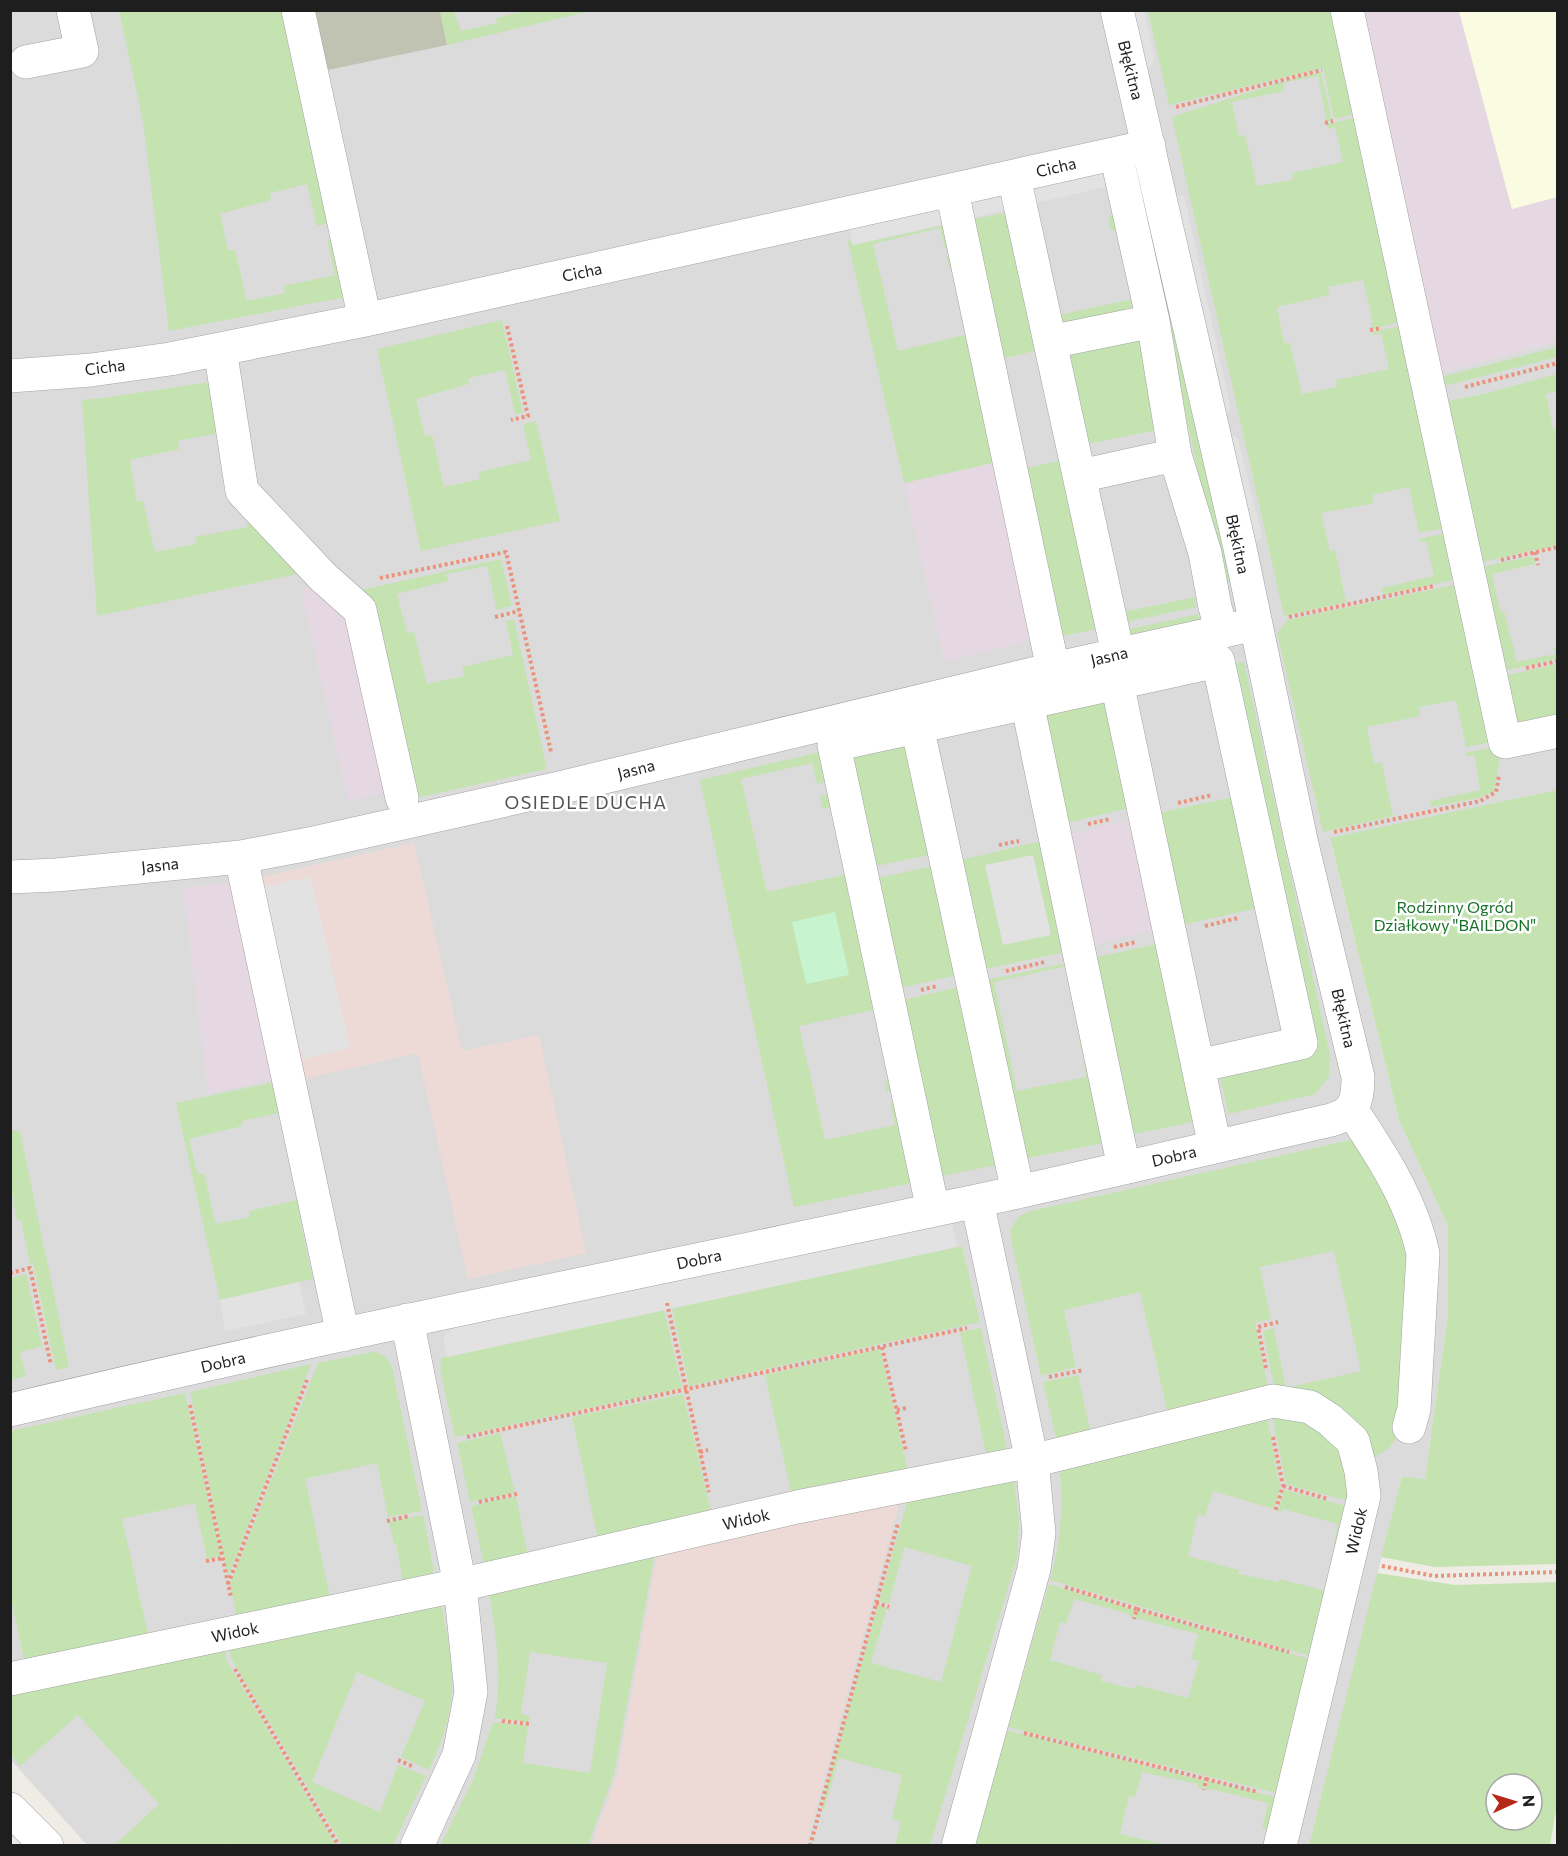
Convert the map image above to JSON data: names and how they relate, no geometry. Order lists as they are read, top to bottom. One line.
{"streets":{"street":["Błękitna","Cicha","Jasna","Dobra","Widok"]},"crossings":[["Błękitna","Cicha"],["Błękitna","Jasna"],["Błękitna","Dobra"]],"districts":["OSIEDLE DUCHA"],"parks":["Rodzinny Ogród Działkowy \"BAILDON\""],"north":"right"}
